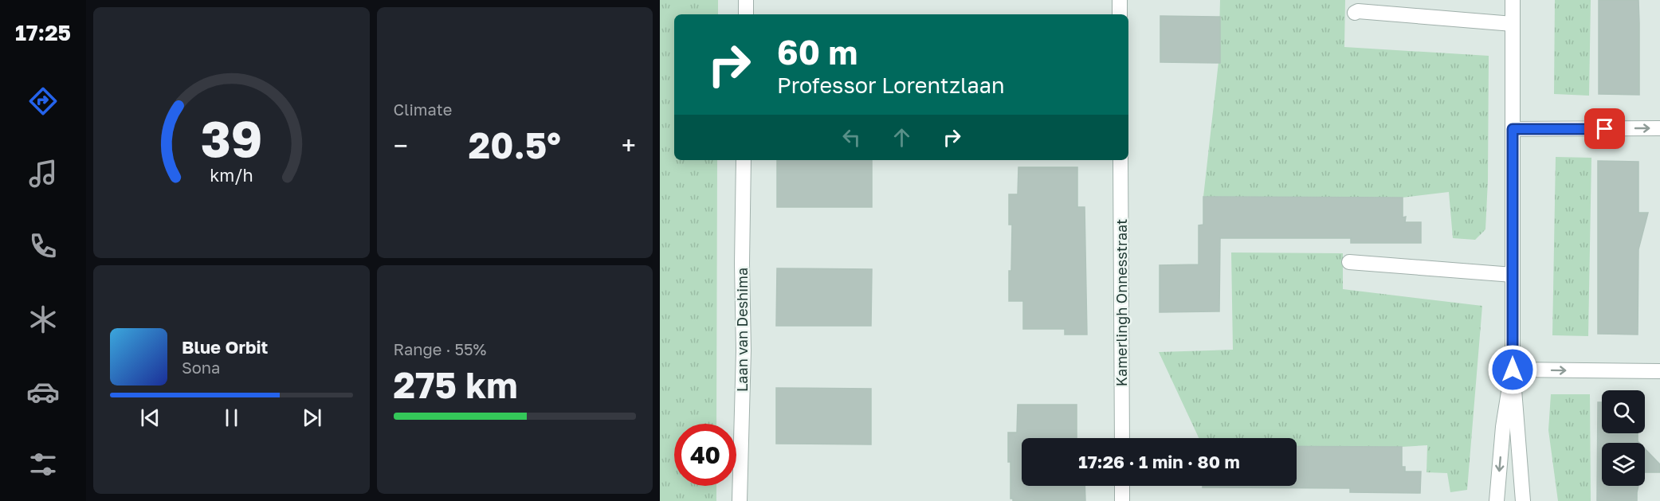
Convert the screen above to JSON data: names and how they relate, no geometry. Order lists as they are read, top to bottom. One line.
{"streets":{"street":["Kamerlingh Onnesstraat","Laan van Deshima"]},"page":{"tabs":"17:25","tile":["Climate",["Range · 55%","275 km"]],"turn":["60 m","Professor Lorentzlaan"],"heat":["−","20.5°","+"],"song":["Blue Orbit","Sona"],"limit":"40","trip":"17:26 · 1 min · 80 m","gauge":["39","km/h"]}}
